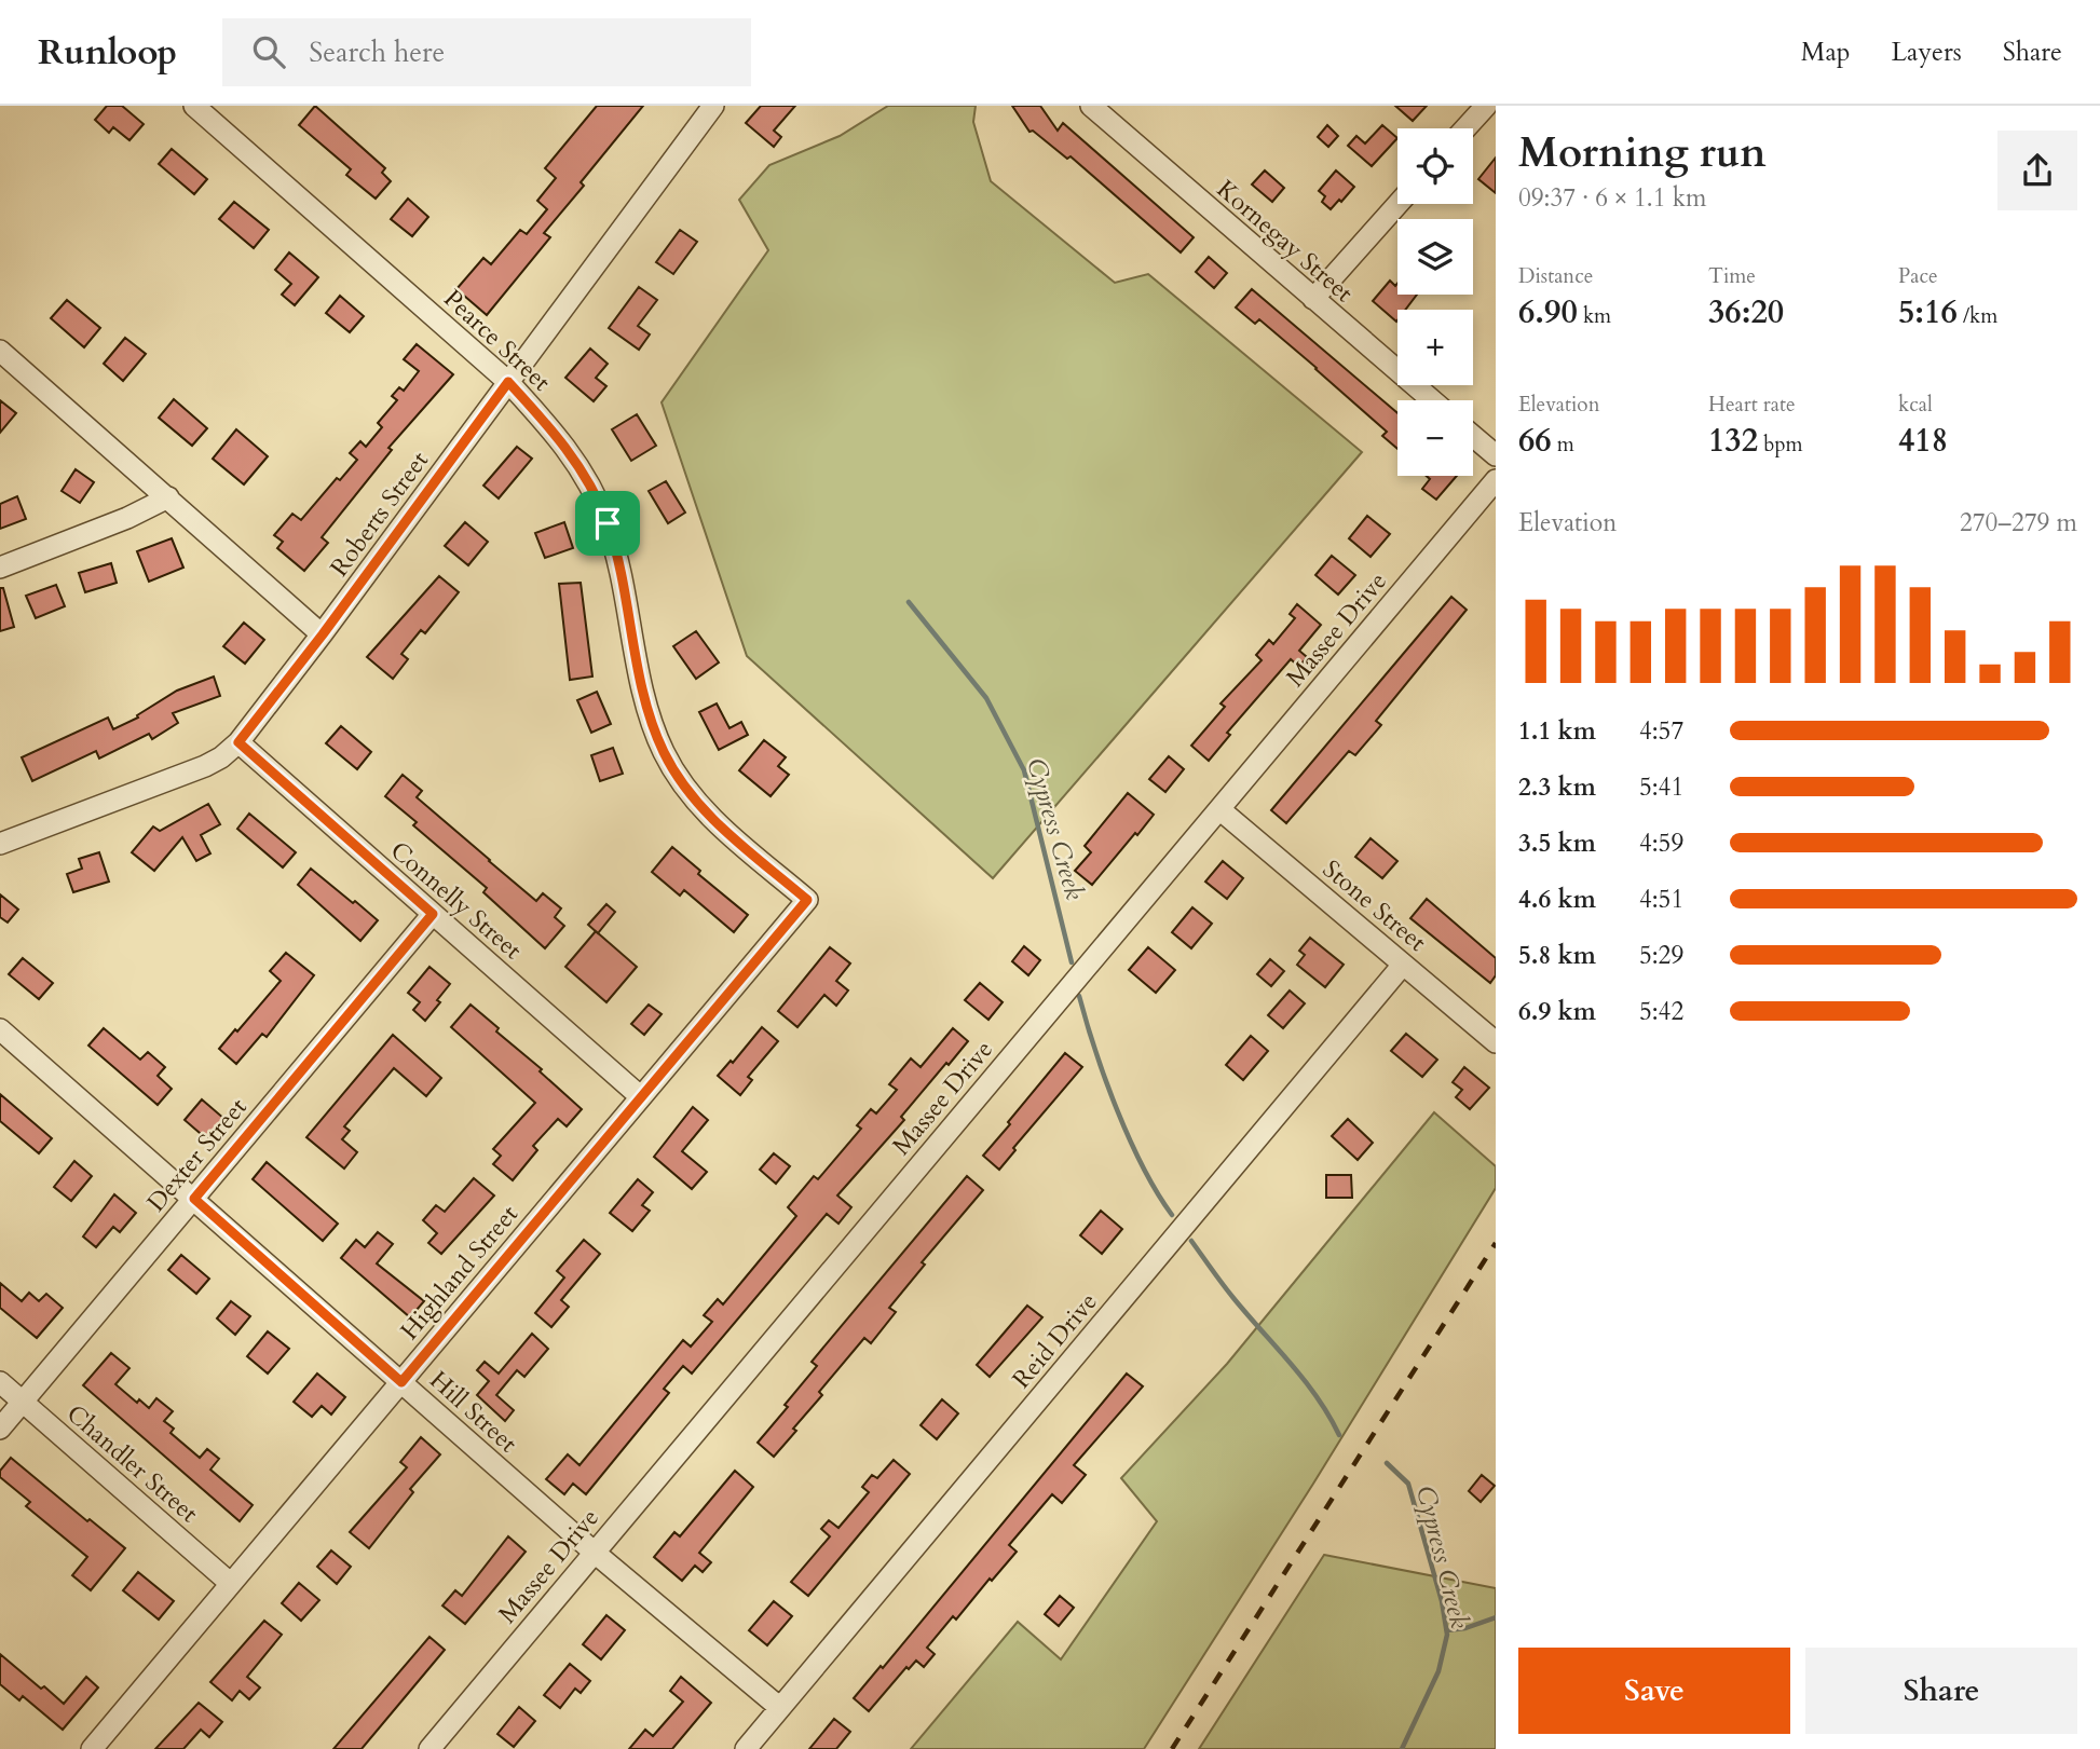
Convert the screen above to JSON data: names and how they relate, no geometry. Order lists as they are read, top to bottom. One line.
{"streets":{"street":["Kornegay Street","Pearce Street","Roberts Street","Massee Drive","Connelly Street","Stone Street","Dexter Street","Highland Street","Reid Drive","Hill Street","Chandler Street"]},"crossings":[["Pearce Street","Roberts Street"],["Pearce Street","Highland Street"],["Roberts Street","Connelly Street"],["Massee Drive","Stone Street"],["Massee Drive","Hill Street"],["Connelly Street","Dexter Street"],["Connelly Street","Highland Street"],["Stone Street","Reid Drive"],["Dexter Street","Hill Street"],["Dexter Street","Chandler Street"],["Highland Street","Hill Street"],["Highland Street","Chandler Street"],["Reid Drive","Hill Street"]],"water":["Cypress Creek"],"page":{"header":"Runloop","search":"Search here","nav":["Map","Layers","Share"],"heading":["Morning run","09:37 · 6 × 1.1 km"],"map_buttons":["+","−"],"stats":[["Distance","6.90 km"],["Time","36:20"],["Pace","5:16 /km"],["Elevation","66 m"],["Heart rate","132 bpm"],["kcal","418"]],"chart":["Elevation","270–279 m"],"list":[{"name":"1.1 km","note":"4:57"},{"name":"2.3 km","note":"5:41"},{"name":"3.5 km","note":"4:59"},{"name":"4.6 km","note":"4:51"},{"name":"5.8 km","note":"5:29"},{"name":"6.9 km","note":"5:42"}],"buttons":["Save","Share"]}}
